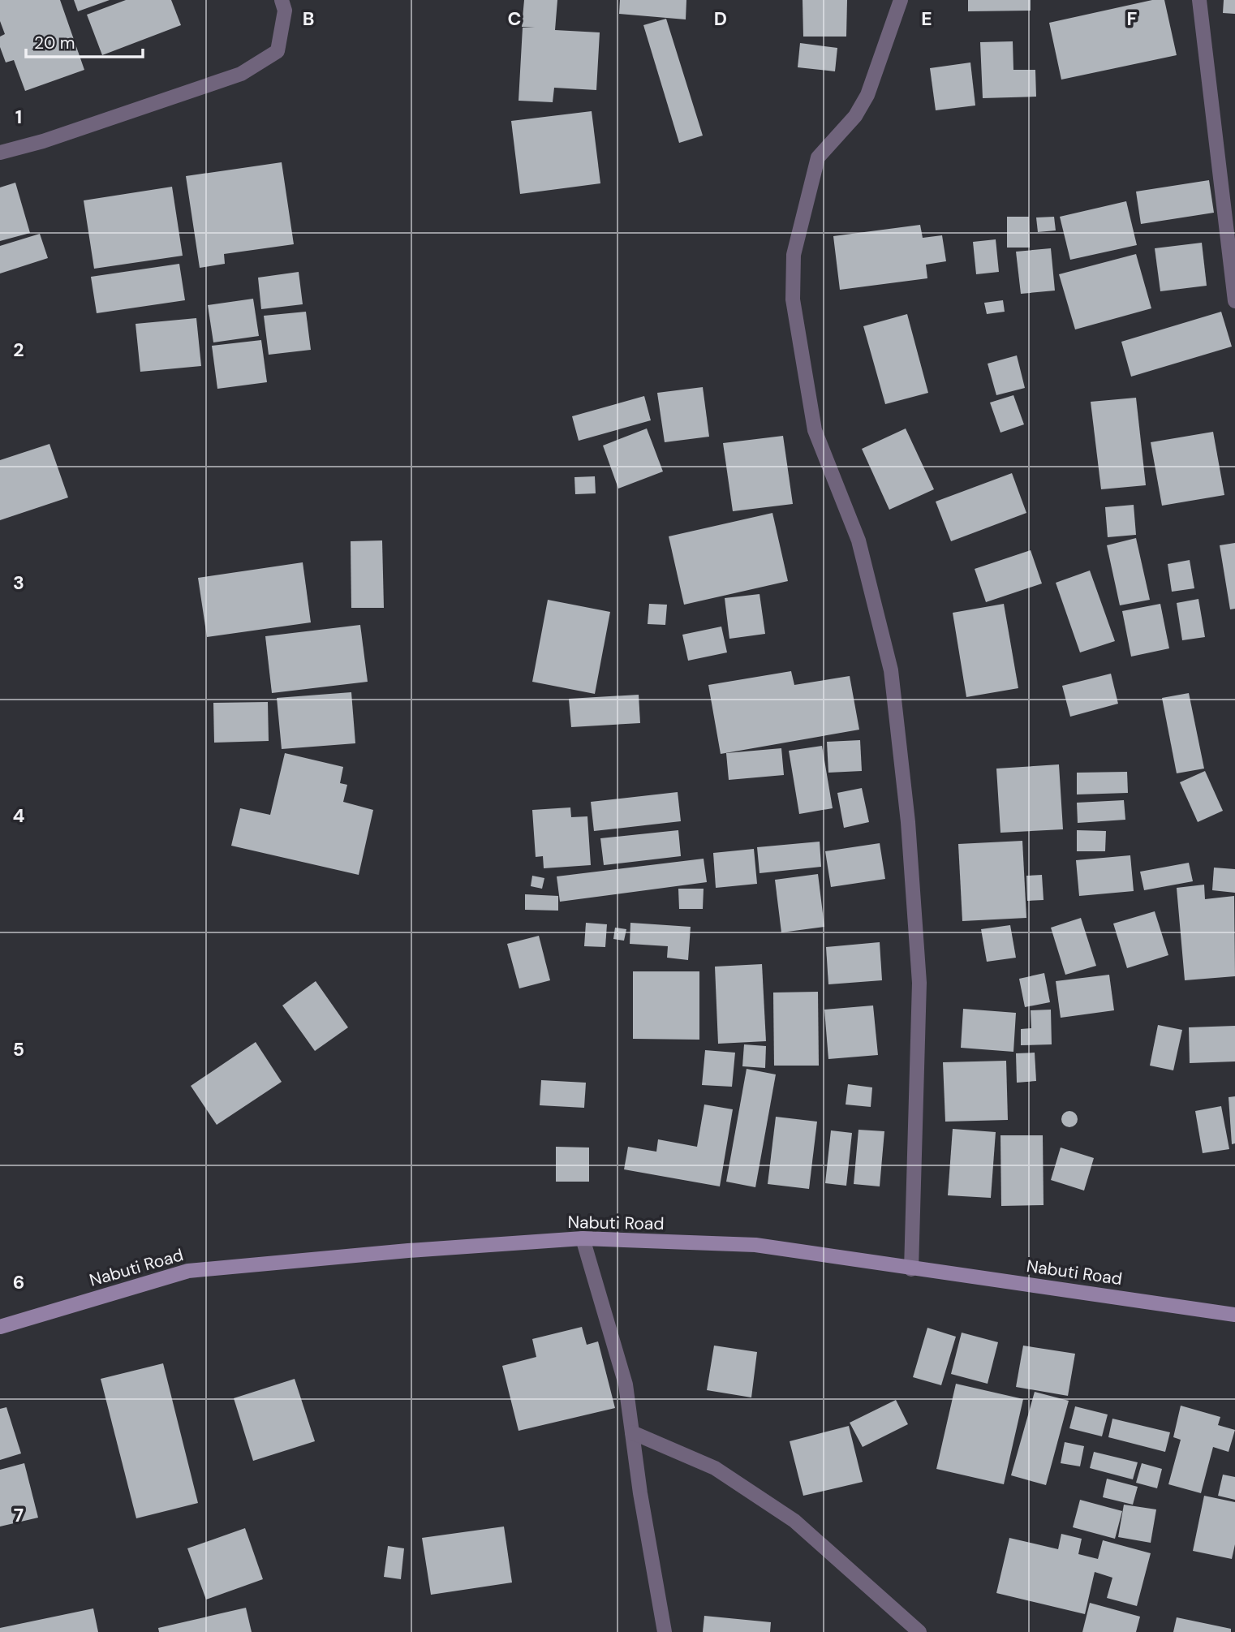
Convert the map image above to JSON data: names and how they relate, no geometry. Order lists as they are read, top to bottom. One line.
{"streets":{"street":["Nabuti Road"]},"scale_bar":"20 m","grid":{"columns":["B","C","D","E","F"],"rows":["1","2","3","4","5","6","7"]}}
